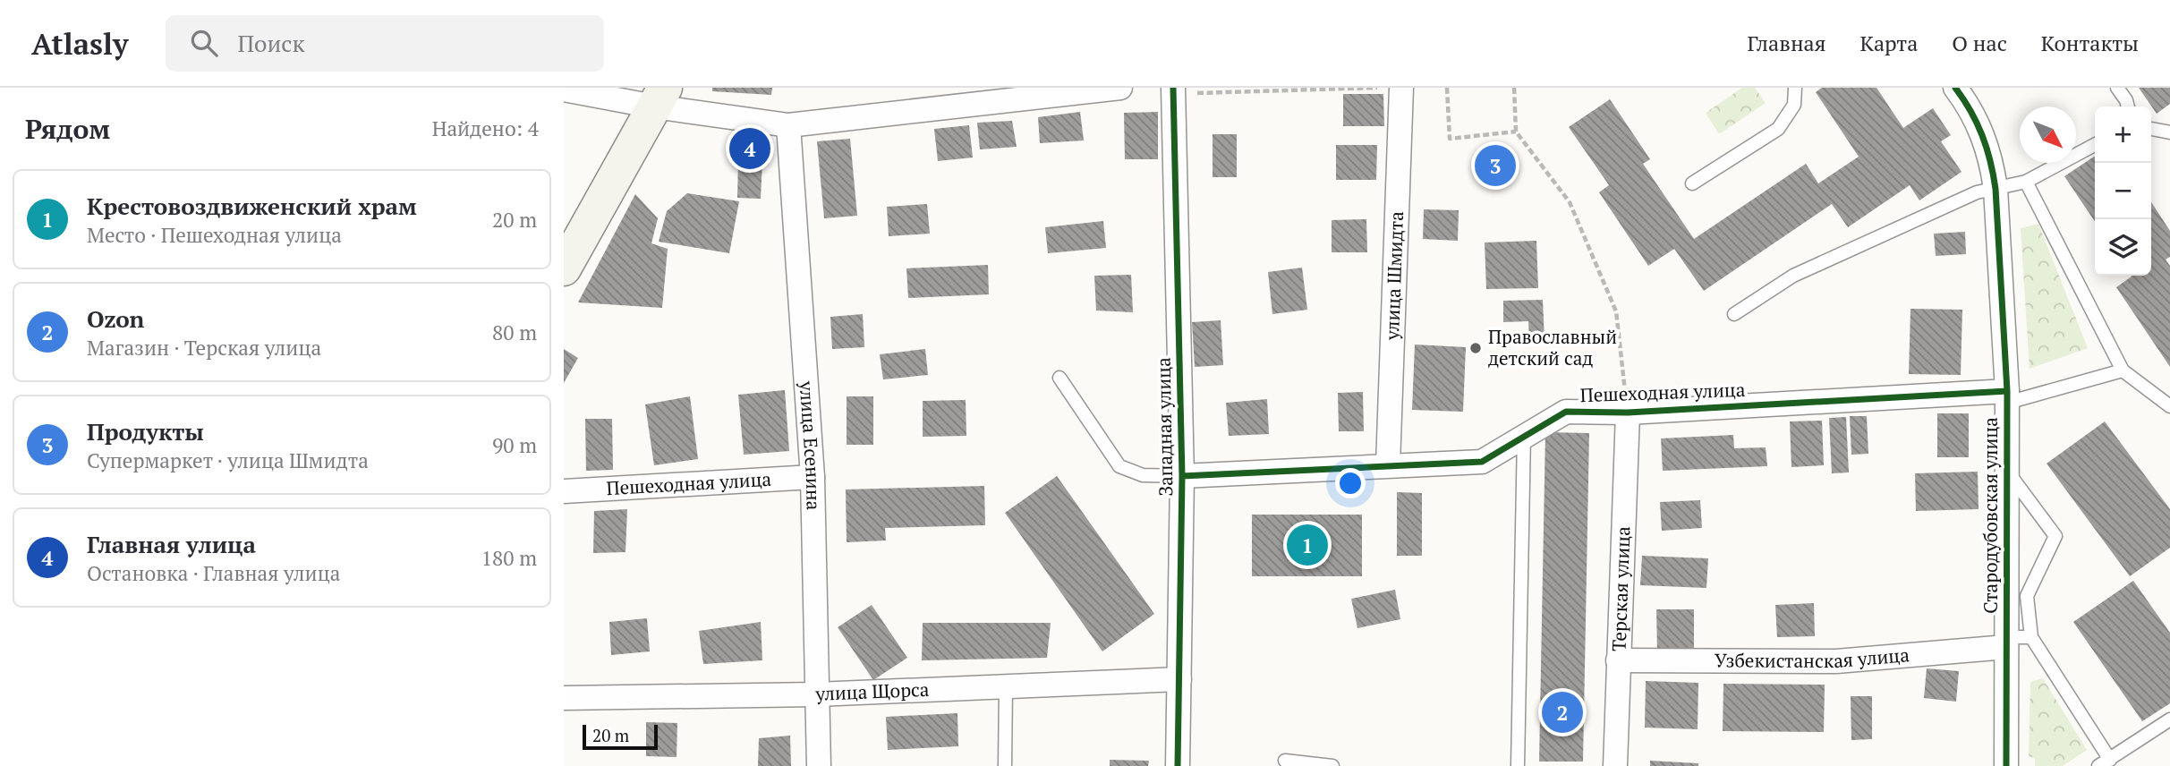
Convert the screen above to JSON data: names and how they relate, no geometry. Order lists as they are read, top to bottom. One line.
{"streets":{"street":["улица Шмидта","Пешеходная улица","Западная улица","улица Есенина","Стародубовская улица","Терская улица","Узбекистанская улица","улица Щорса"]},"crossings":[["улица Шмидта","Пешеходная улица"],["Пешеходная улица","Западная улица"],["Пешеходная улица","улица Есенина"],["Пешеходная улица","Стародубовская улица"],["Пешеходная улица","Терская улица"],["Западная улица","улица Щорса"],["улица Есенина","улица Щорса"],["Стародубовская улица","Узбекистанская улица"],["Терская улица","Узбекистанская улица"]],"places":["Православный детский сад"],"scale_bar":"20 m","north":"bottom right","page":{"header":"Atlasly","search":"Поиск","nav":["Главная","Карта","О нас","Контакты"],"heading":["Рядом","Найдено: 4"],"map_buttons":["+","−"],"pins":["4","3","1","2"],"list":[{"mark":"1","name":"Крестовоздвиженский храм","note":"Место · Пешеходная улица","value":"20 m"},{"mark":"2","name":"Ozon","note":"Магазин · Терская улица","value":"80 m"},{"mark":"3","name":"Продукты","note":"Супермаркет · улица Шмидта","value":"90 m"},{"mark":"4","name":"Главная улица","note":"Остановка · Главная улица","value":"180 m"}],"scale":"20 m"}}
